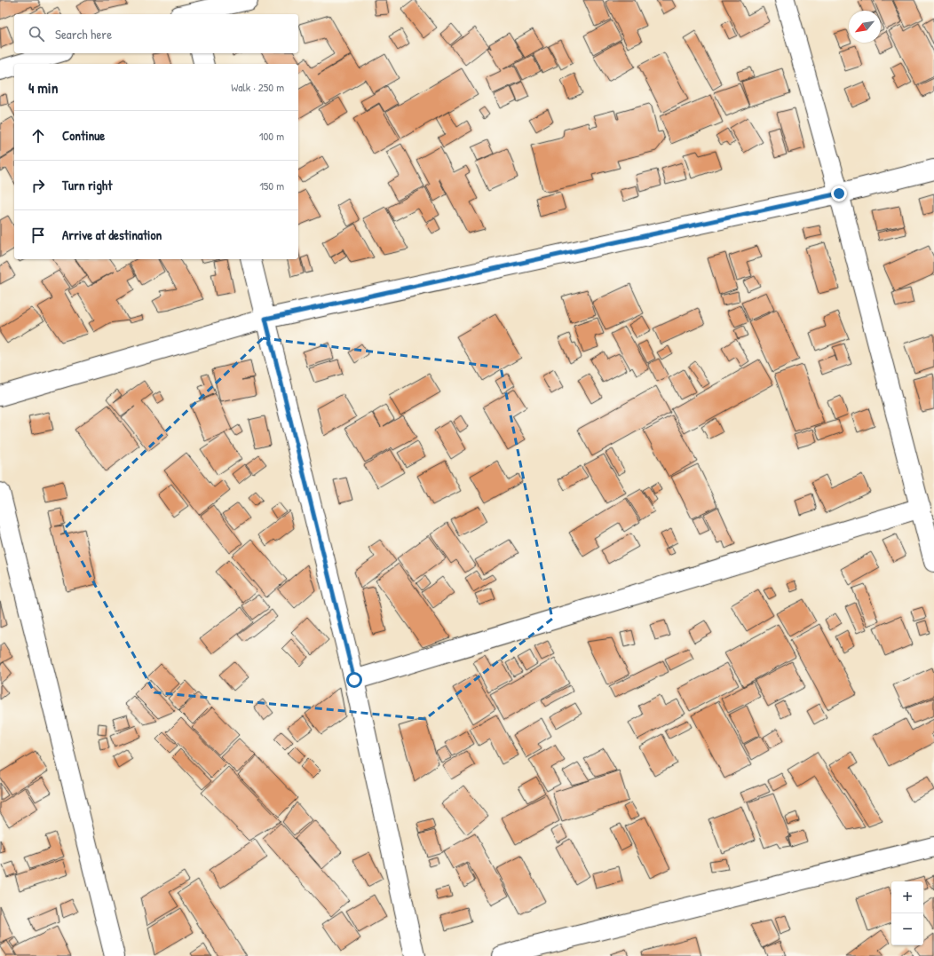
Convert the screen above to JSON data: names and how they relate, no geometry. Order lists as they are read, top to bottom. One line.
{"north":"bottom left","page":{"search":"Search here","heading":["4 min","Walk · 250 m"],"list":[["Continue","100 m"],["Turn right","150 m"],"Arrive at destination"],"map_buttons":["+","−"]}}
